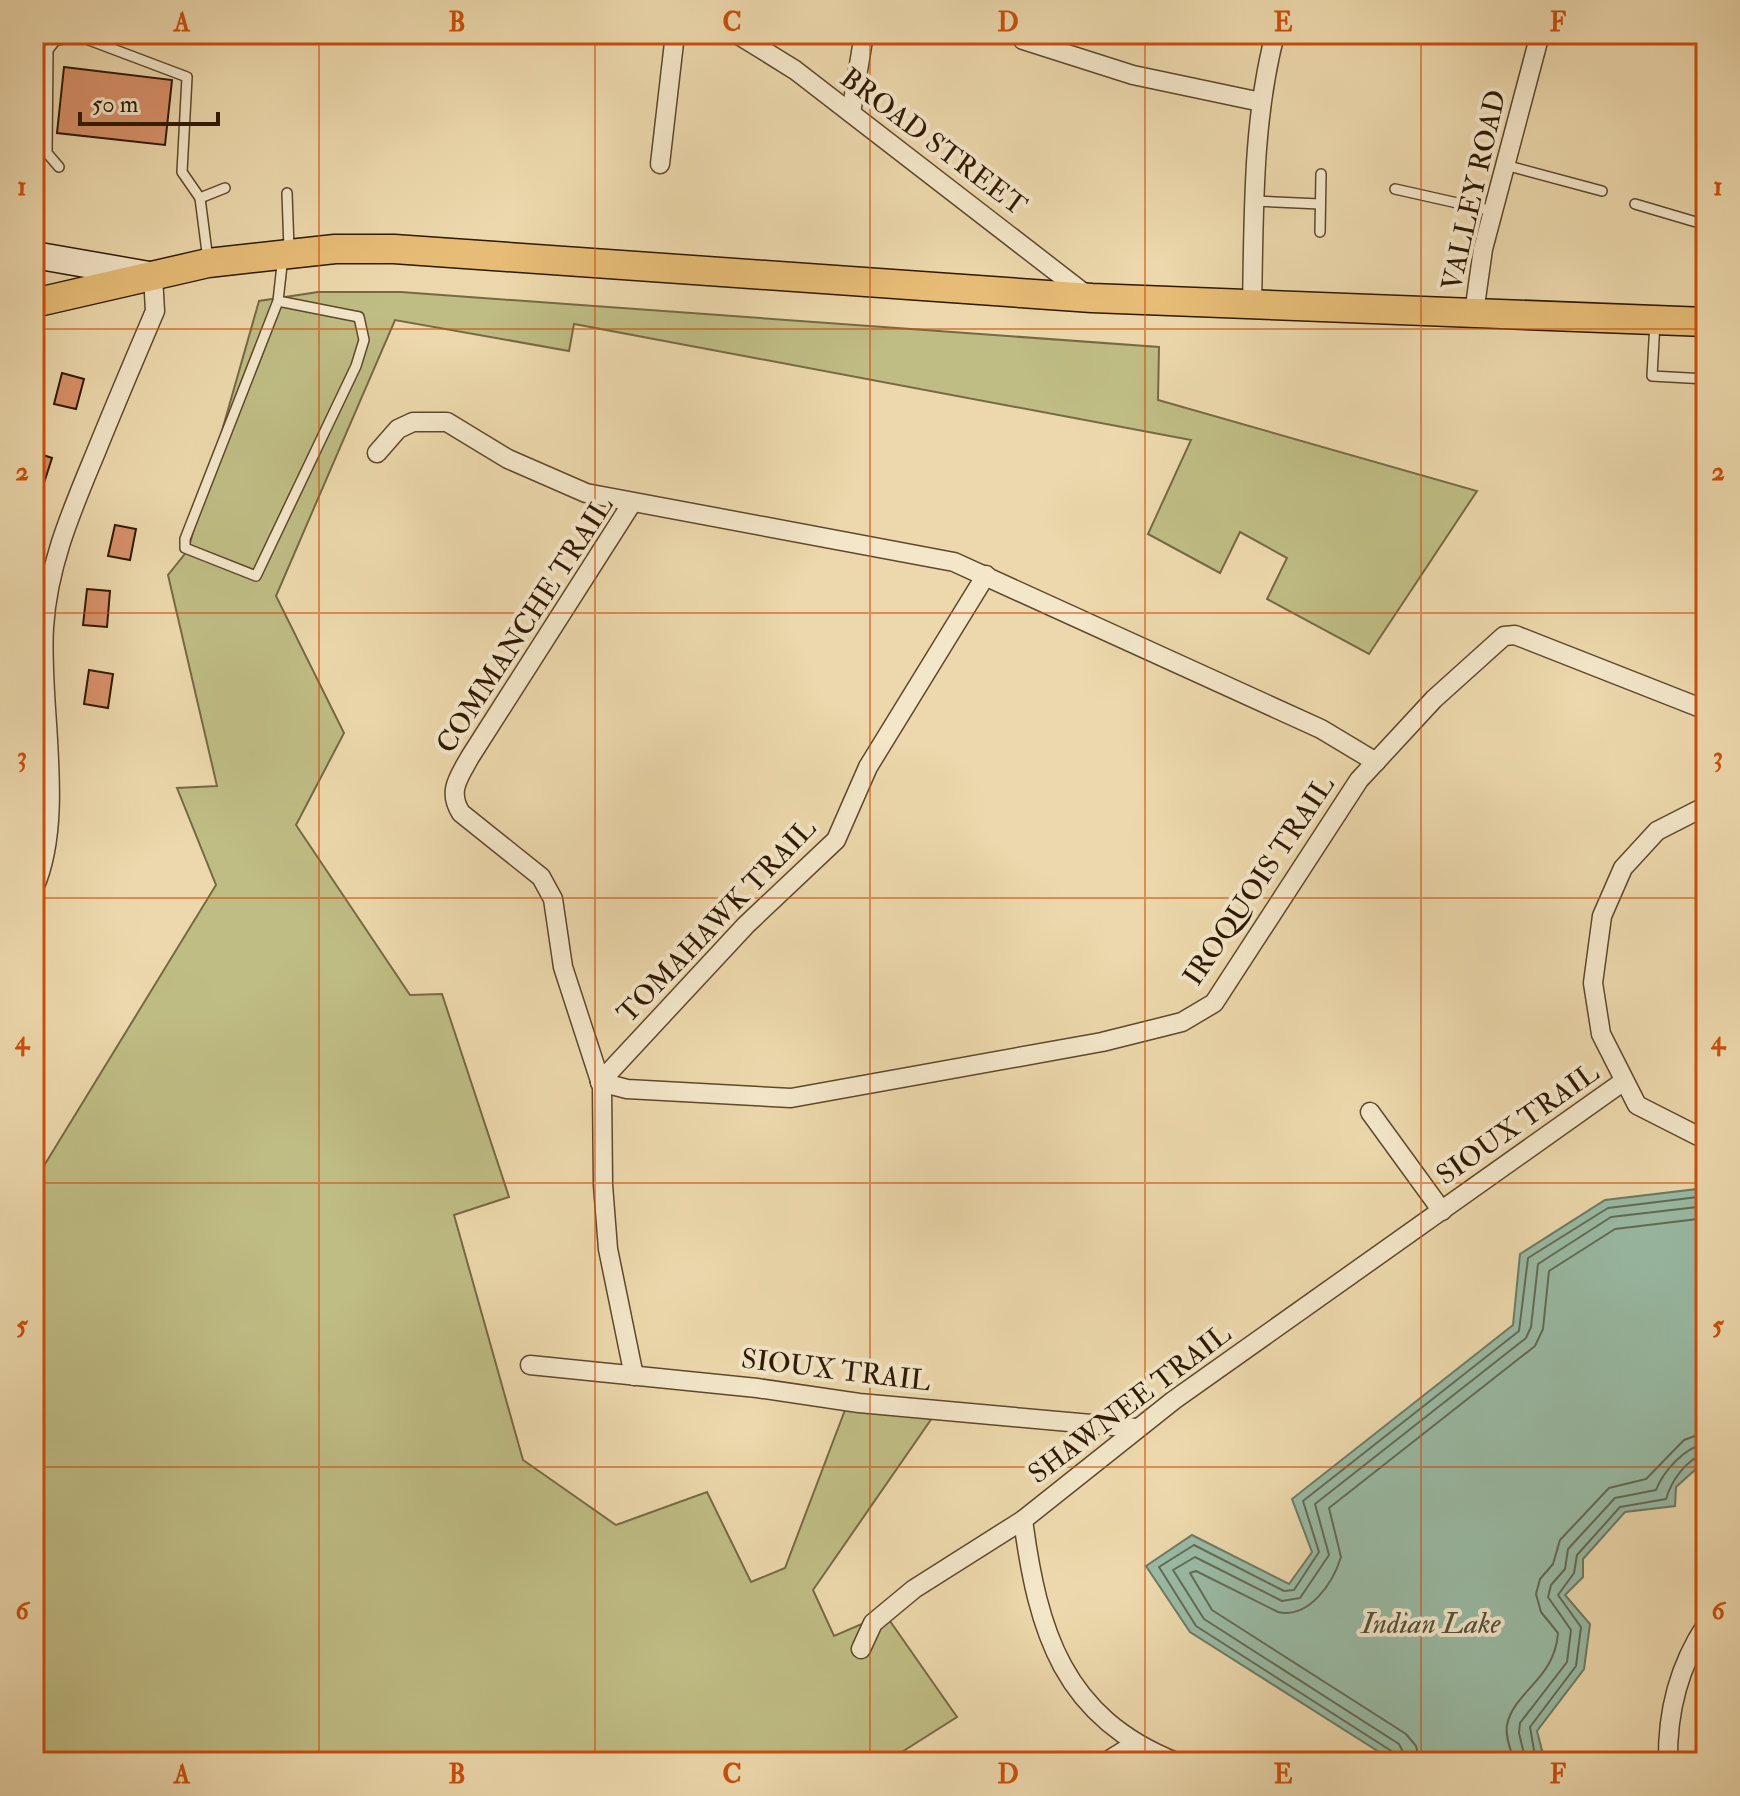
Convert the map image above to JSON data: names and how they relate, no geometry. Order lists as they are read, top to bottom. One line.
{"streets":{"street":["BROAD STREET","VALLEY ROAD","COMMANCHE TRAIL","IROQUOIS TRAIL","TOMAHAWK TRAIL","SIOUX TRAIL","SHAWNEE TRAIL"]},"crossings":[["COMMANCHE TRAIL","IROQUOIS TRAIL"],["COMMANCHE TRAIL","TOMAHAWK TRAIL"],["IROQUOIS TRAIL","TOMAHAWK TRAIL"],["SIOUX TRAIL","SHAWNEE TRAIL"]],"water":["Indian Lake"],"scale_bar":"50 m","grid":{"columns":["A","B","C","D","E","F"],"rows":["1","2","3","4","5","6"]}}
